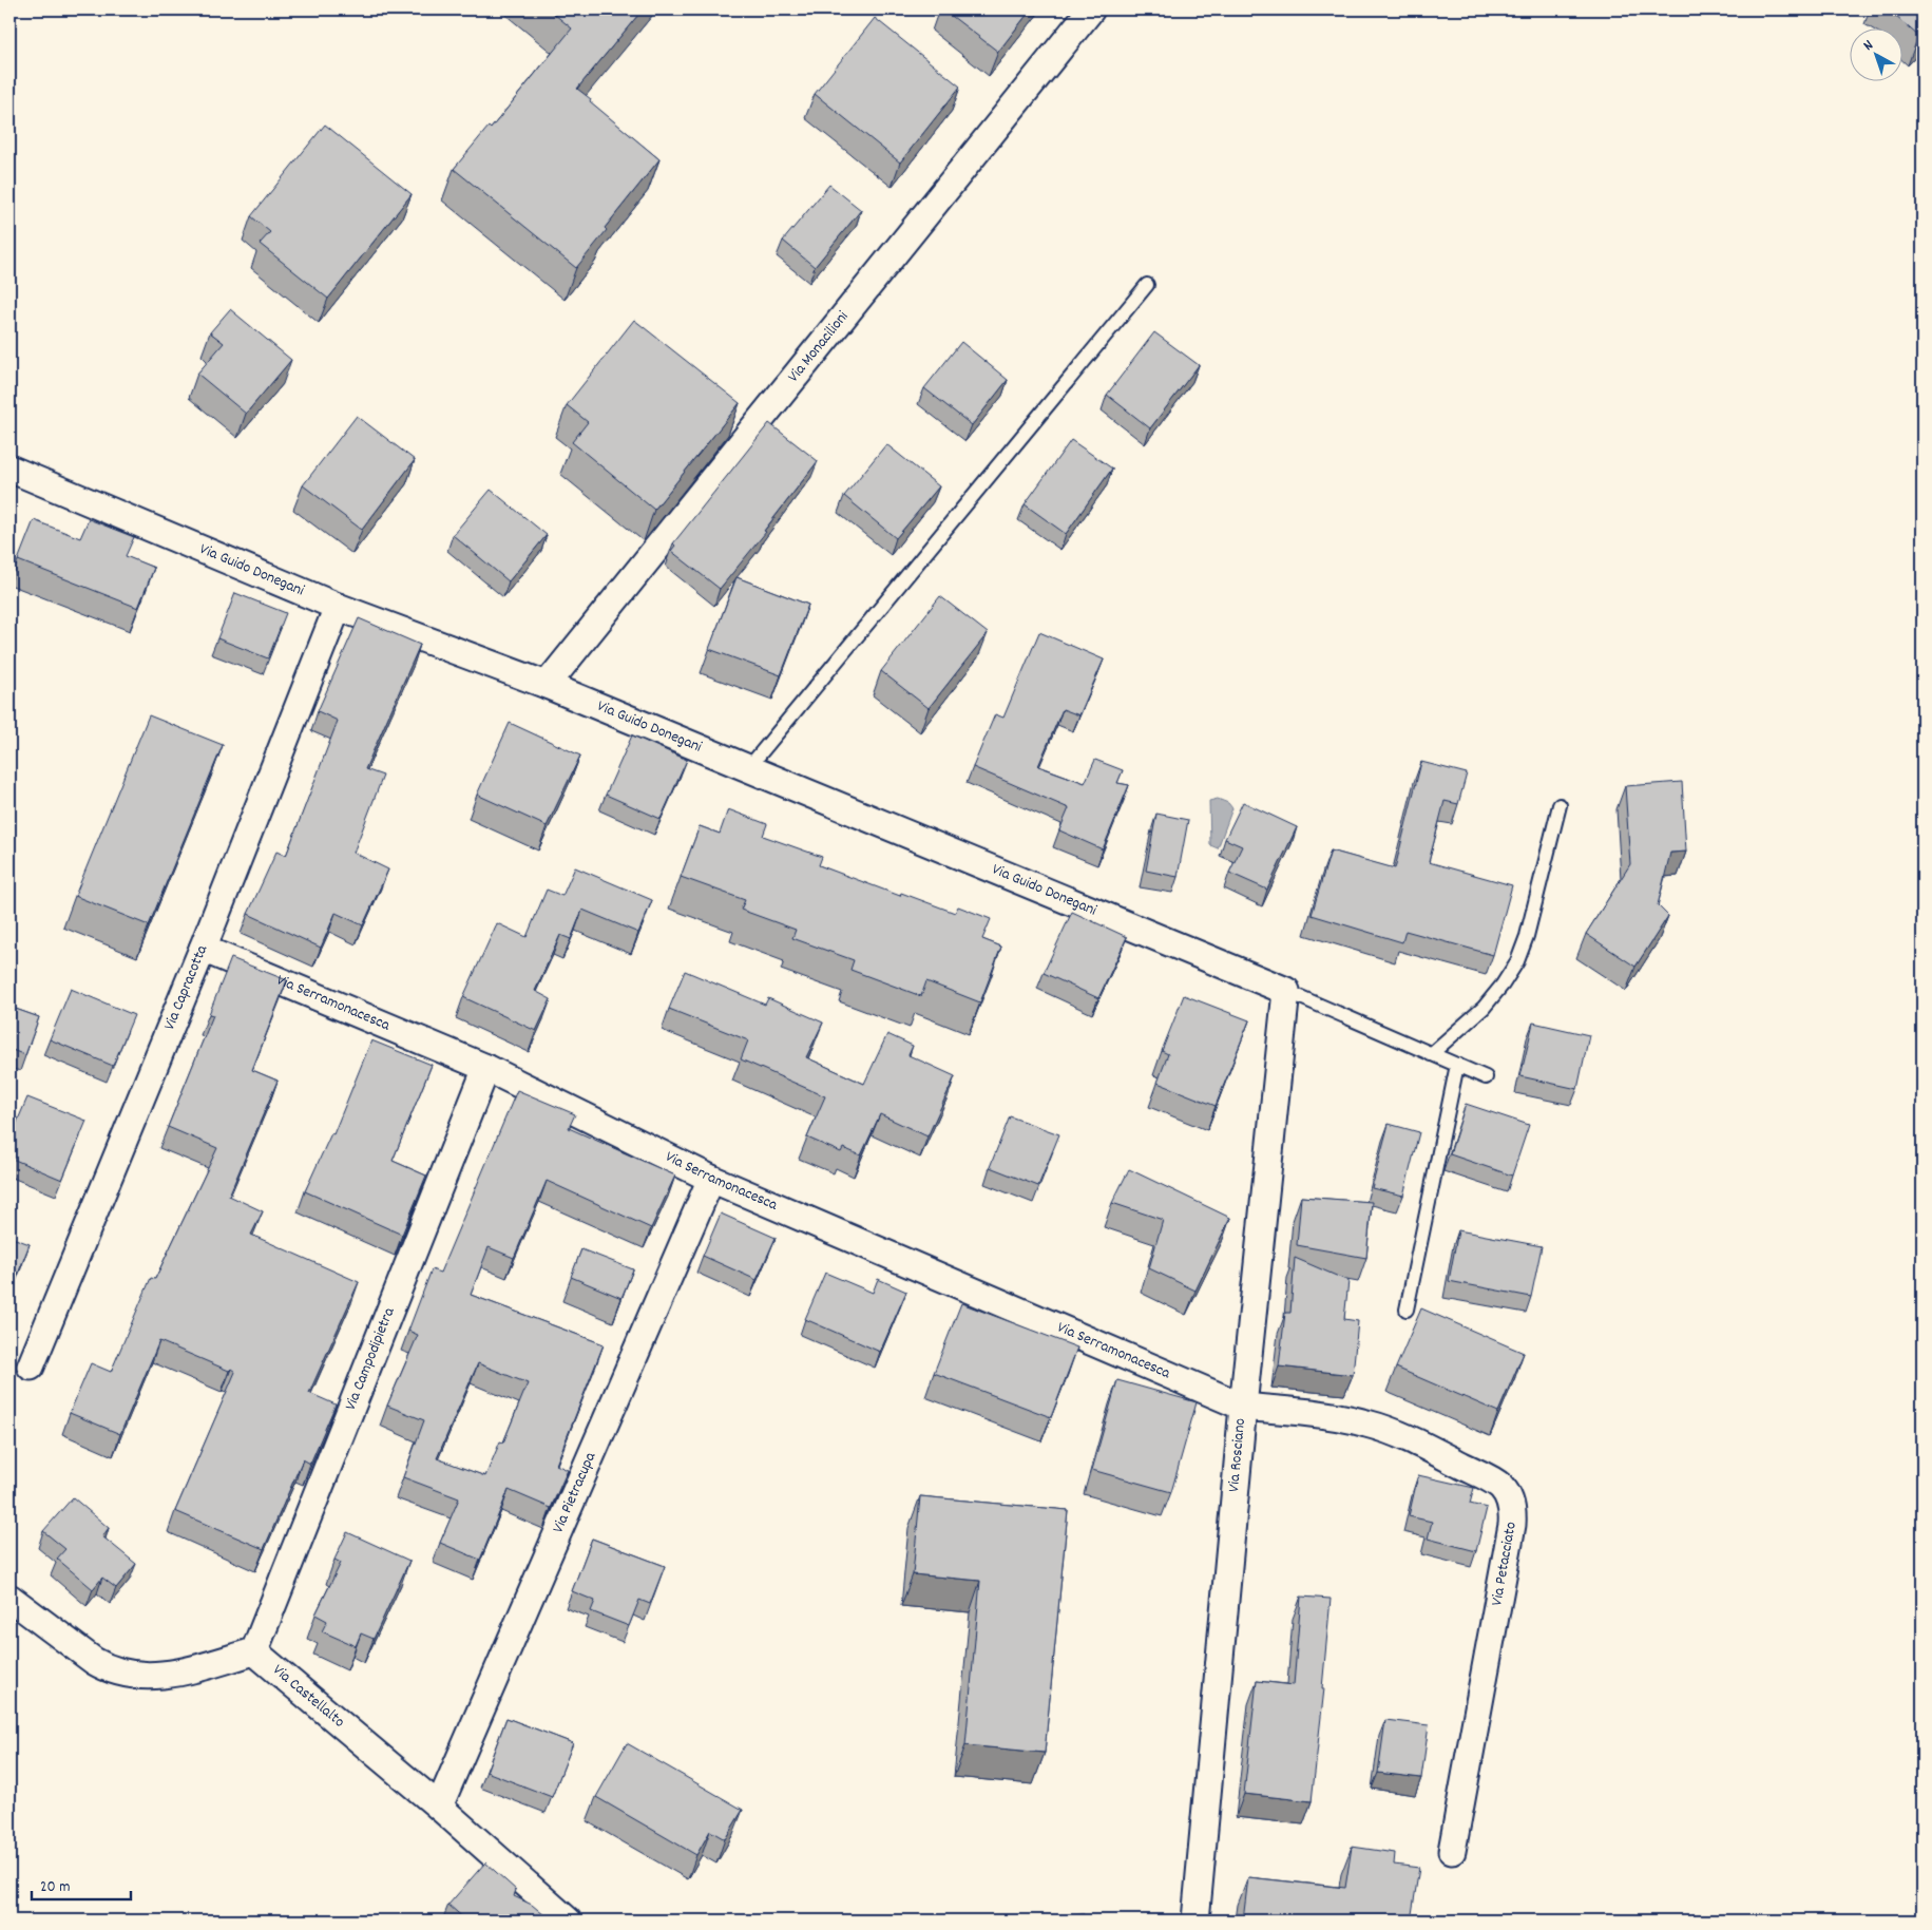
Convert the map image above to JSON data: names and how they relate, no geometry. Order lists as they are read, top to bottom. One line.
{"streets":{"street":["Via Monacilioni","Via Guido Donegani","Via Capracotta","Via Serramonacesca","Via Campodipietra","Via Rosciano","Via Pietracupa","Via Petacciato","Via Castellalto"]},"crossings":[["Via Monacilioni","Via Guido Donegani"],["Via Guido Donegani","Via Capracotta"],["Via Guido Donegani","Via Rosciano"],["Via Capracotta","Via Serramonacesca"],["Via Serramonacesca","Via Campodipietra"],["Via Serramonacesca","Via Rosciano"],["Via Serramonacesca","Via Pietracupa"],["Via Serramonacesca","Via Petacciato"],["Via Campodipietra","Via Castellalto"],["Via Rosciano","Via Petacciato"],["Via Pietracupa","Via Castellalto"]],"scale_bar":"20 m","north":"top left"}
